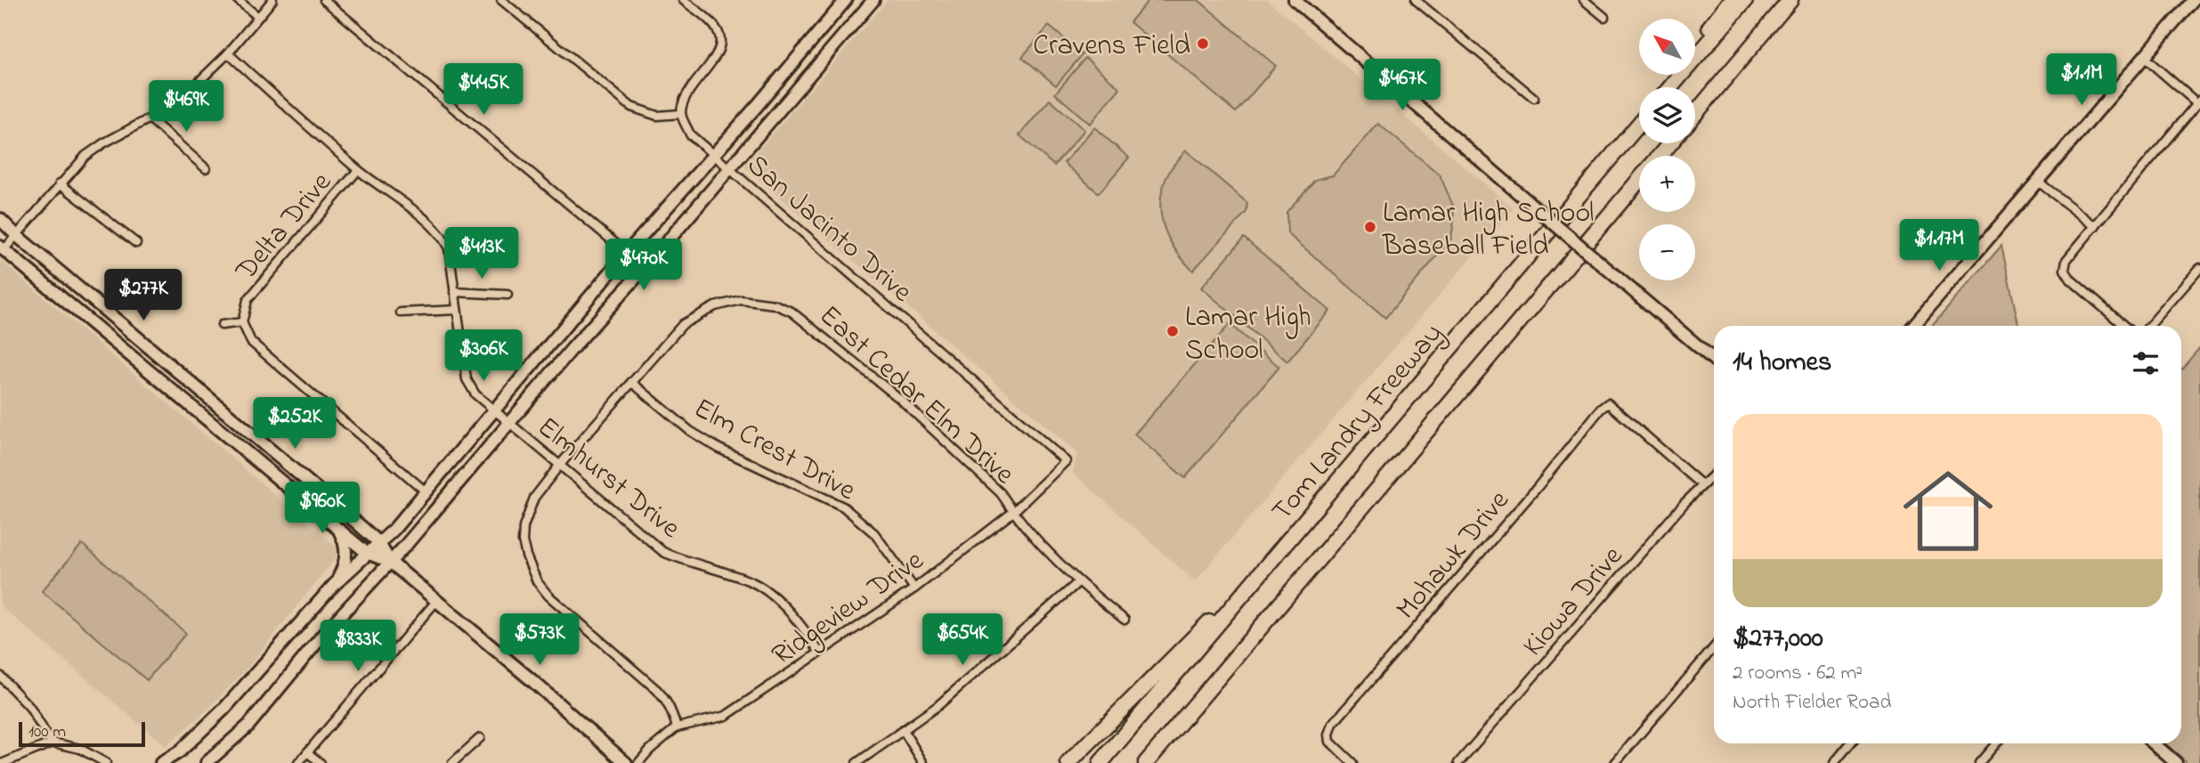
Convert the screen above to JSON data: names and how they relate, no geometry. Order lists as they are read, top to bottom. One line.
{"streets":{"highway":["Tom Landry Freeway"],"street":["Delta Drive","San Jacinto Drive","East Cedar Elm Drive","Elm Crest Drive","Elmhurst Drive","Mohawk Drive","Kiowa Drive","Ridgeview Drive"]},"crossings":[["Delta Drive","Elmhurst Drive"],["San Jacinto Drive","Ridgeview Drive"],["East Cedar Elm Drive","Elm Crest Drive"],["East Cedar Elm Drive","Elmhurst Drive"],["East Cedar Elm Drive","Ridgeview Drive"],["Elm Crest Drive","Ridgeview Drive"],["Elmhurst Drive","Ridgeview Drive"],["Mohawk Drive","Kiowa Drive"]],"places":["Cravens Field","Lamar High School Baseball Field","Lamar High School"],"scale_bar":"100 m","north":"top left","page":{"map_buttons":["+","−"],"price":["$1.1M","$467K","$445K","$469K","$1.17M","$413K","$470K","$277K","$306K","$252K","$960K","$573K","$654K","$833K"],"heading":"14 homes","list":[{"name":"$277,000","note":"2 rooms · 62 m² · North Fielder Road"}],"scale":"100 m"}}
